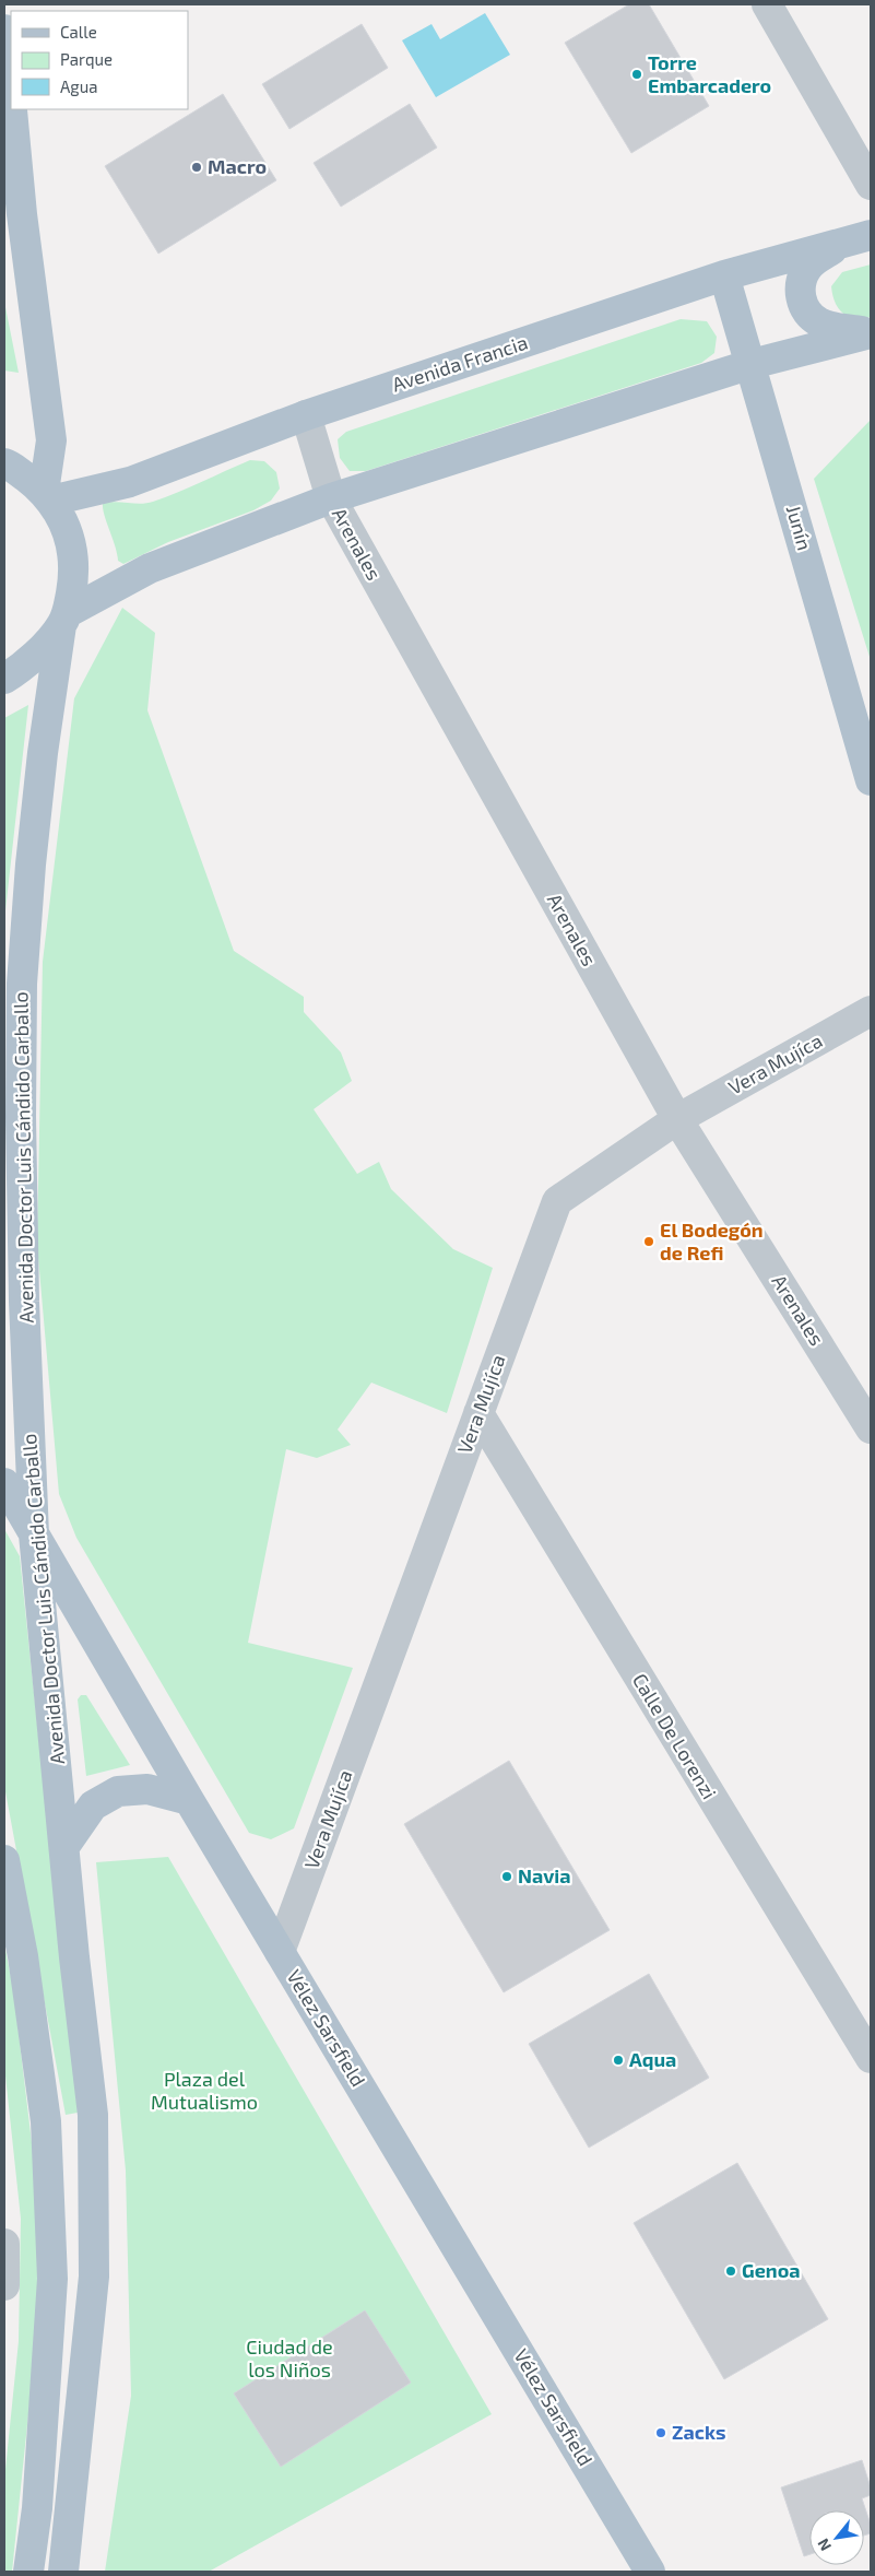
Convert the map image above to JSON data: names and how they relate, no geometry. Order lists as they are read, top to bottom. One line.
{"streets":{"main road":["Avenida Francia","Junín","Avenida Doctor Luis Cándido Carballo","Vélez Sarsfield"],"street":["Arenales","Vera Mujíca","Calle De Lorenzi"]},"crossings":[["Avenida Francia","Junín"],["Avenida Francia","Arenales"],["Avenida Francia","Avenida Doctor Luis Cándido Carballo"],["Arenales","Vera Mujíca"],["Vera Mujíca","Calle De Lorenzi"],["Vera Mujíca","Vélez Sarsfield"],["Avenida Doctor Luis Cándido Carballo","Vélez Sarsfield"]],"parks":["Plaza del Mutualismo","Ciudad de los Niños"],"places":["Torre Embarcadero","Macro","El Bodegón de Refi","Navia","Aqua","Genoa","Zacks"],"legend":["Calle","Parque","Agua"],"north":"bottom left"}
